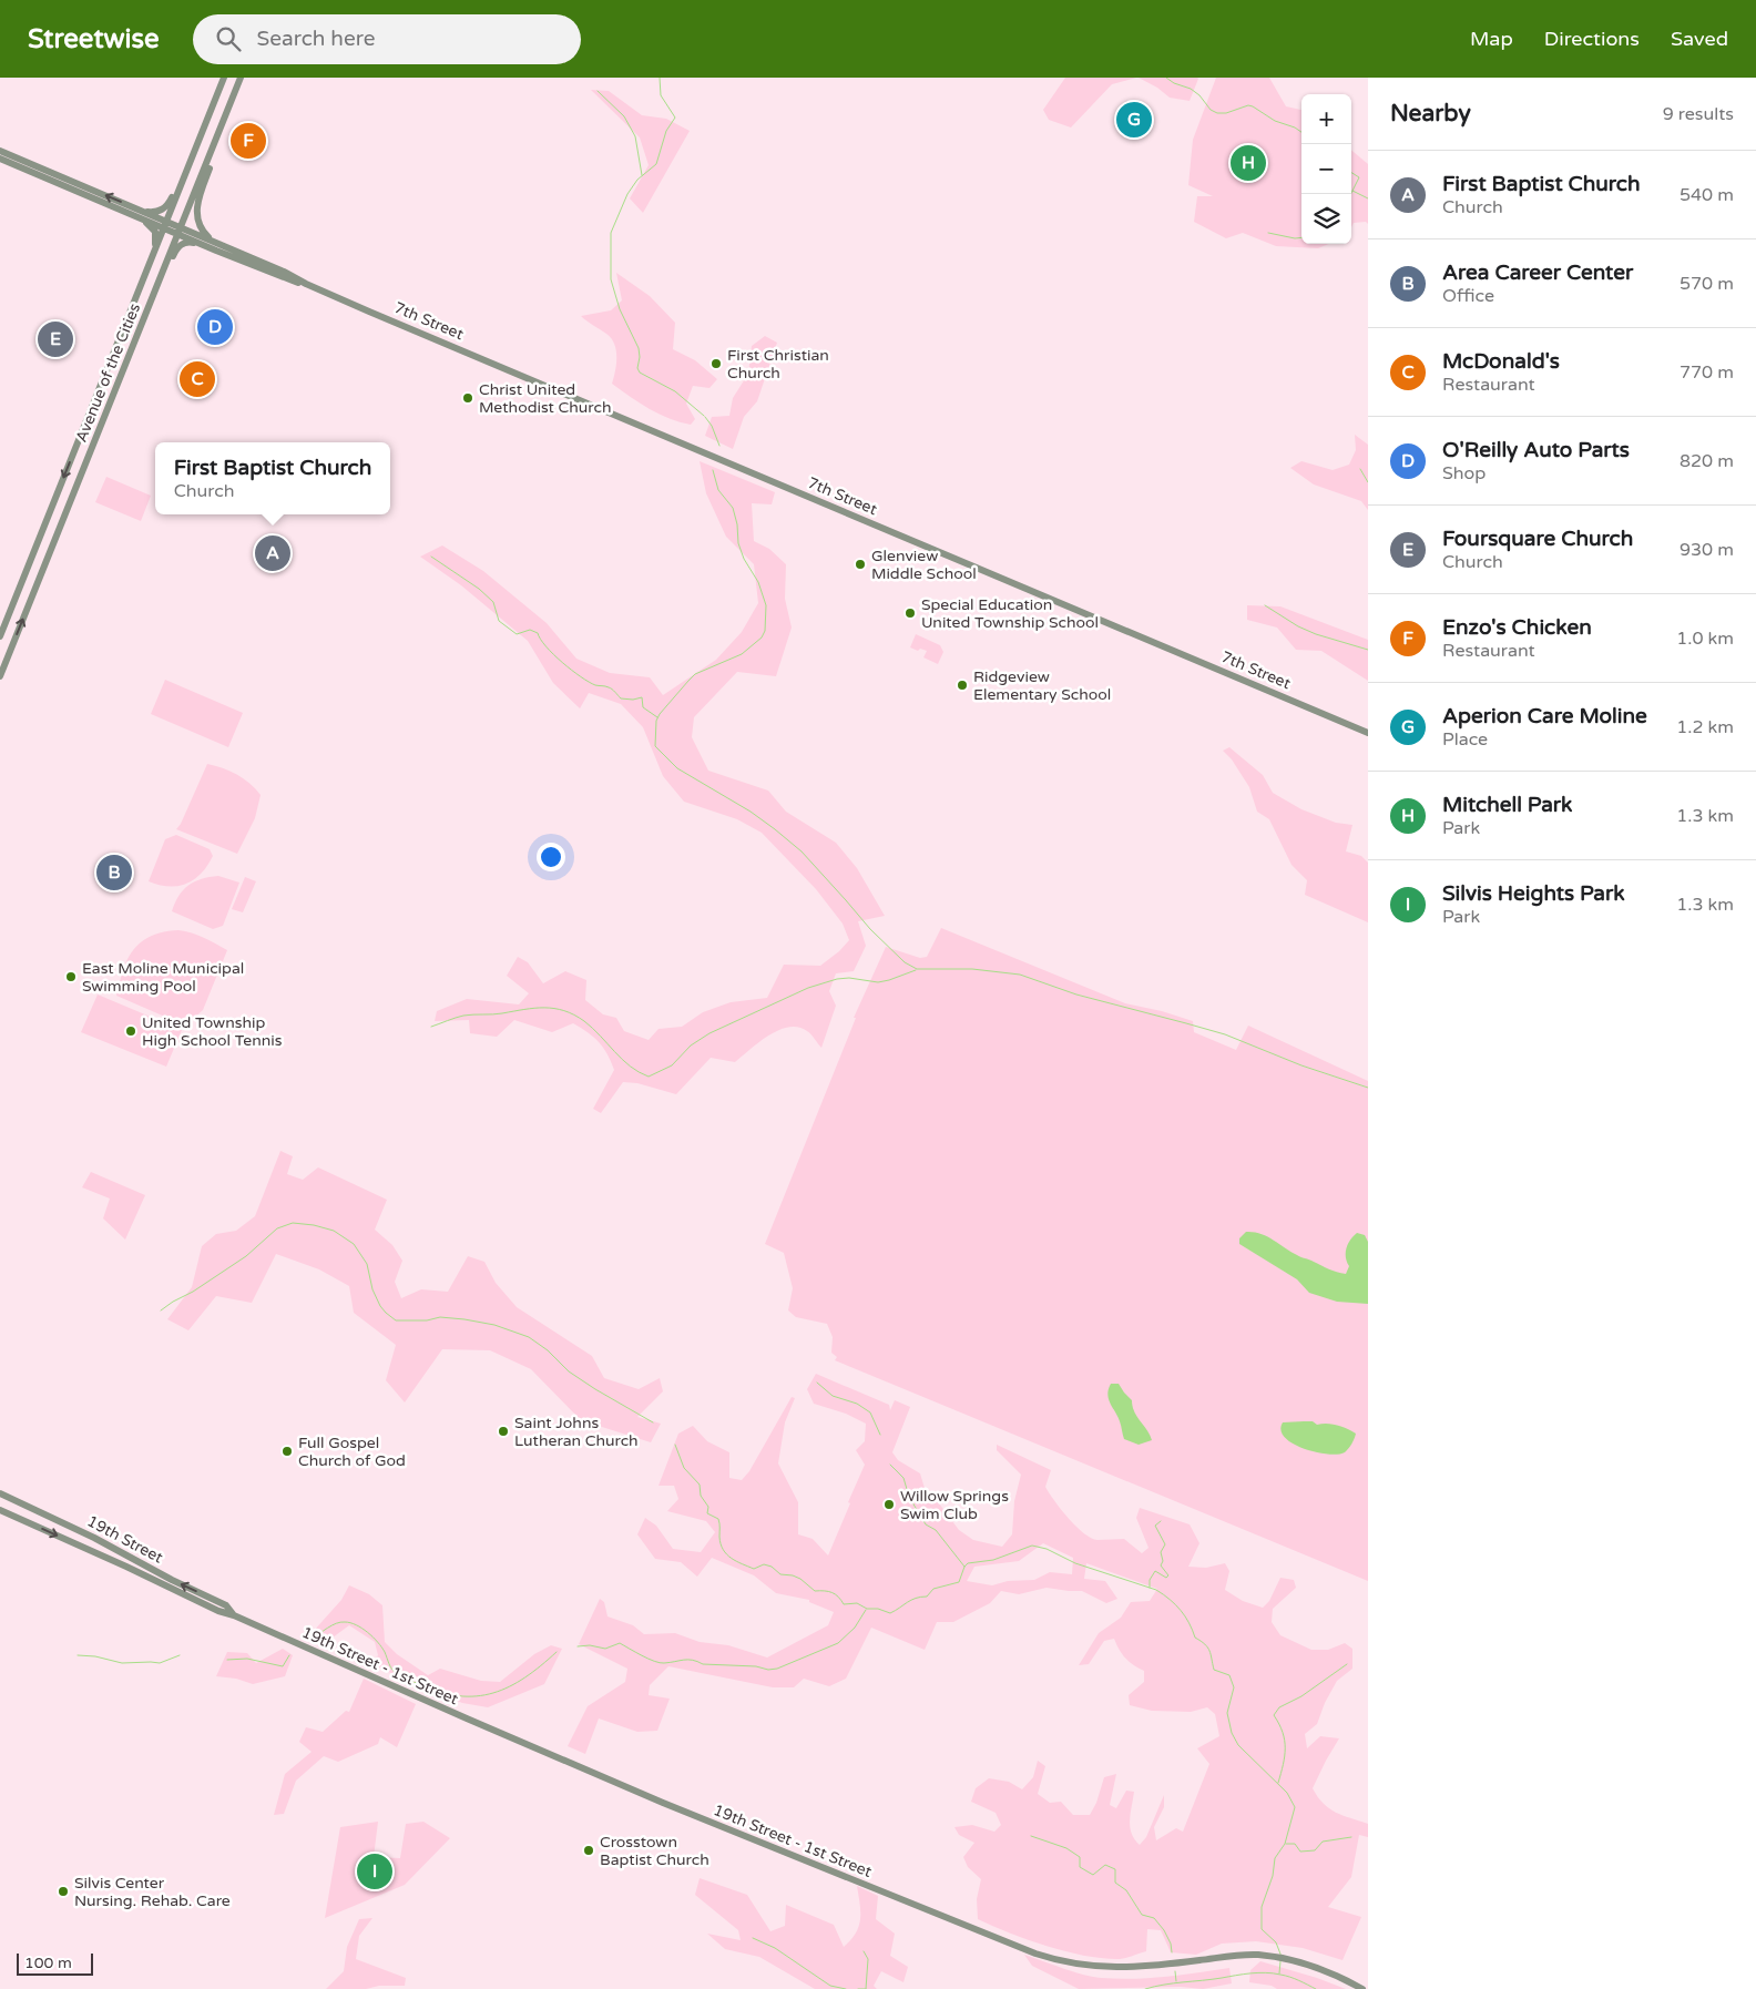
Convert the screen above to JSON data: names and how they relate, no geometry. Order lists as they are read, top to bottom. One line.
{"streets":{"main road":["7th Street","Avenue of the Cities","19th Street","19th Street - 1st Street"]},"crossings":[["7th Street","Avenue of the Cities"],["19th Street","19th Street - 1st Street"]],"places":["First Christian Church","Christ United Methodist Church","Glenview Middle School","Special Education United Township School","Ridgeview Elementary School","East Moline Municipal Swimming Pool","United Township High School Tennis","Saint Johns Lutheran Church","Full Gospel Church of God","Willow Springs Swim Club","Crosstown Baptist Church","Silvis Center Nursing. Rehab. Care"],"scale_bar":"100 m","page":{"header":"Streetwise","search":"Search here","nav":["Map","Directions","Saved"],"heading":["Nearby","9 results"],"map_buttons":["+","−"],"pins":["G","F","H","D","E","C","A","B","I"],"list":[{"mark":"A","name":"First Baptist Church","note":"Church","value":"540 m"},{"mark":"B","name":"Area Career Center","note":"Office","value":"570 m"},{"mark":"C","name":"McDonald's","note":"Restaurant","value":"770 m"},{"mark":"D","name":"O'Reilly Auto Parts","note":"Shop","value":"820 m"},{"mark":"E","name":"Foursquare Church","note":"Church","value":"930 m"},{"mark":"F","name":"Enzo's Chicken","note":"Restaurant","value":"1.0 km"},{"mark":"G","name":"Aperion Care Moline","note":"Place","value":"1.2 km"},{"mark":"H","name":"Mitchell Park","note":"Park","value":"1.3 km"},{"mark":"I","name":"Silvis Heights Park","note":"Park","value":"1.3 km"}],"popup":["First Baptist Church","Church"],"scale":"100 m"}}
